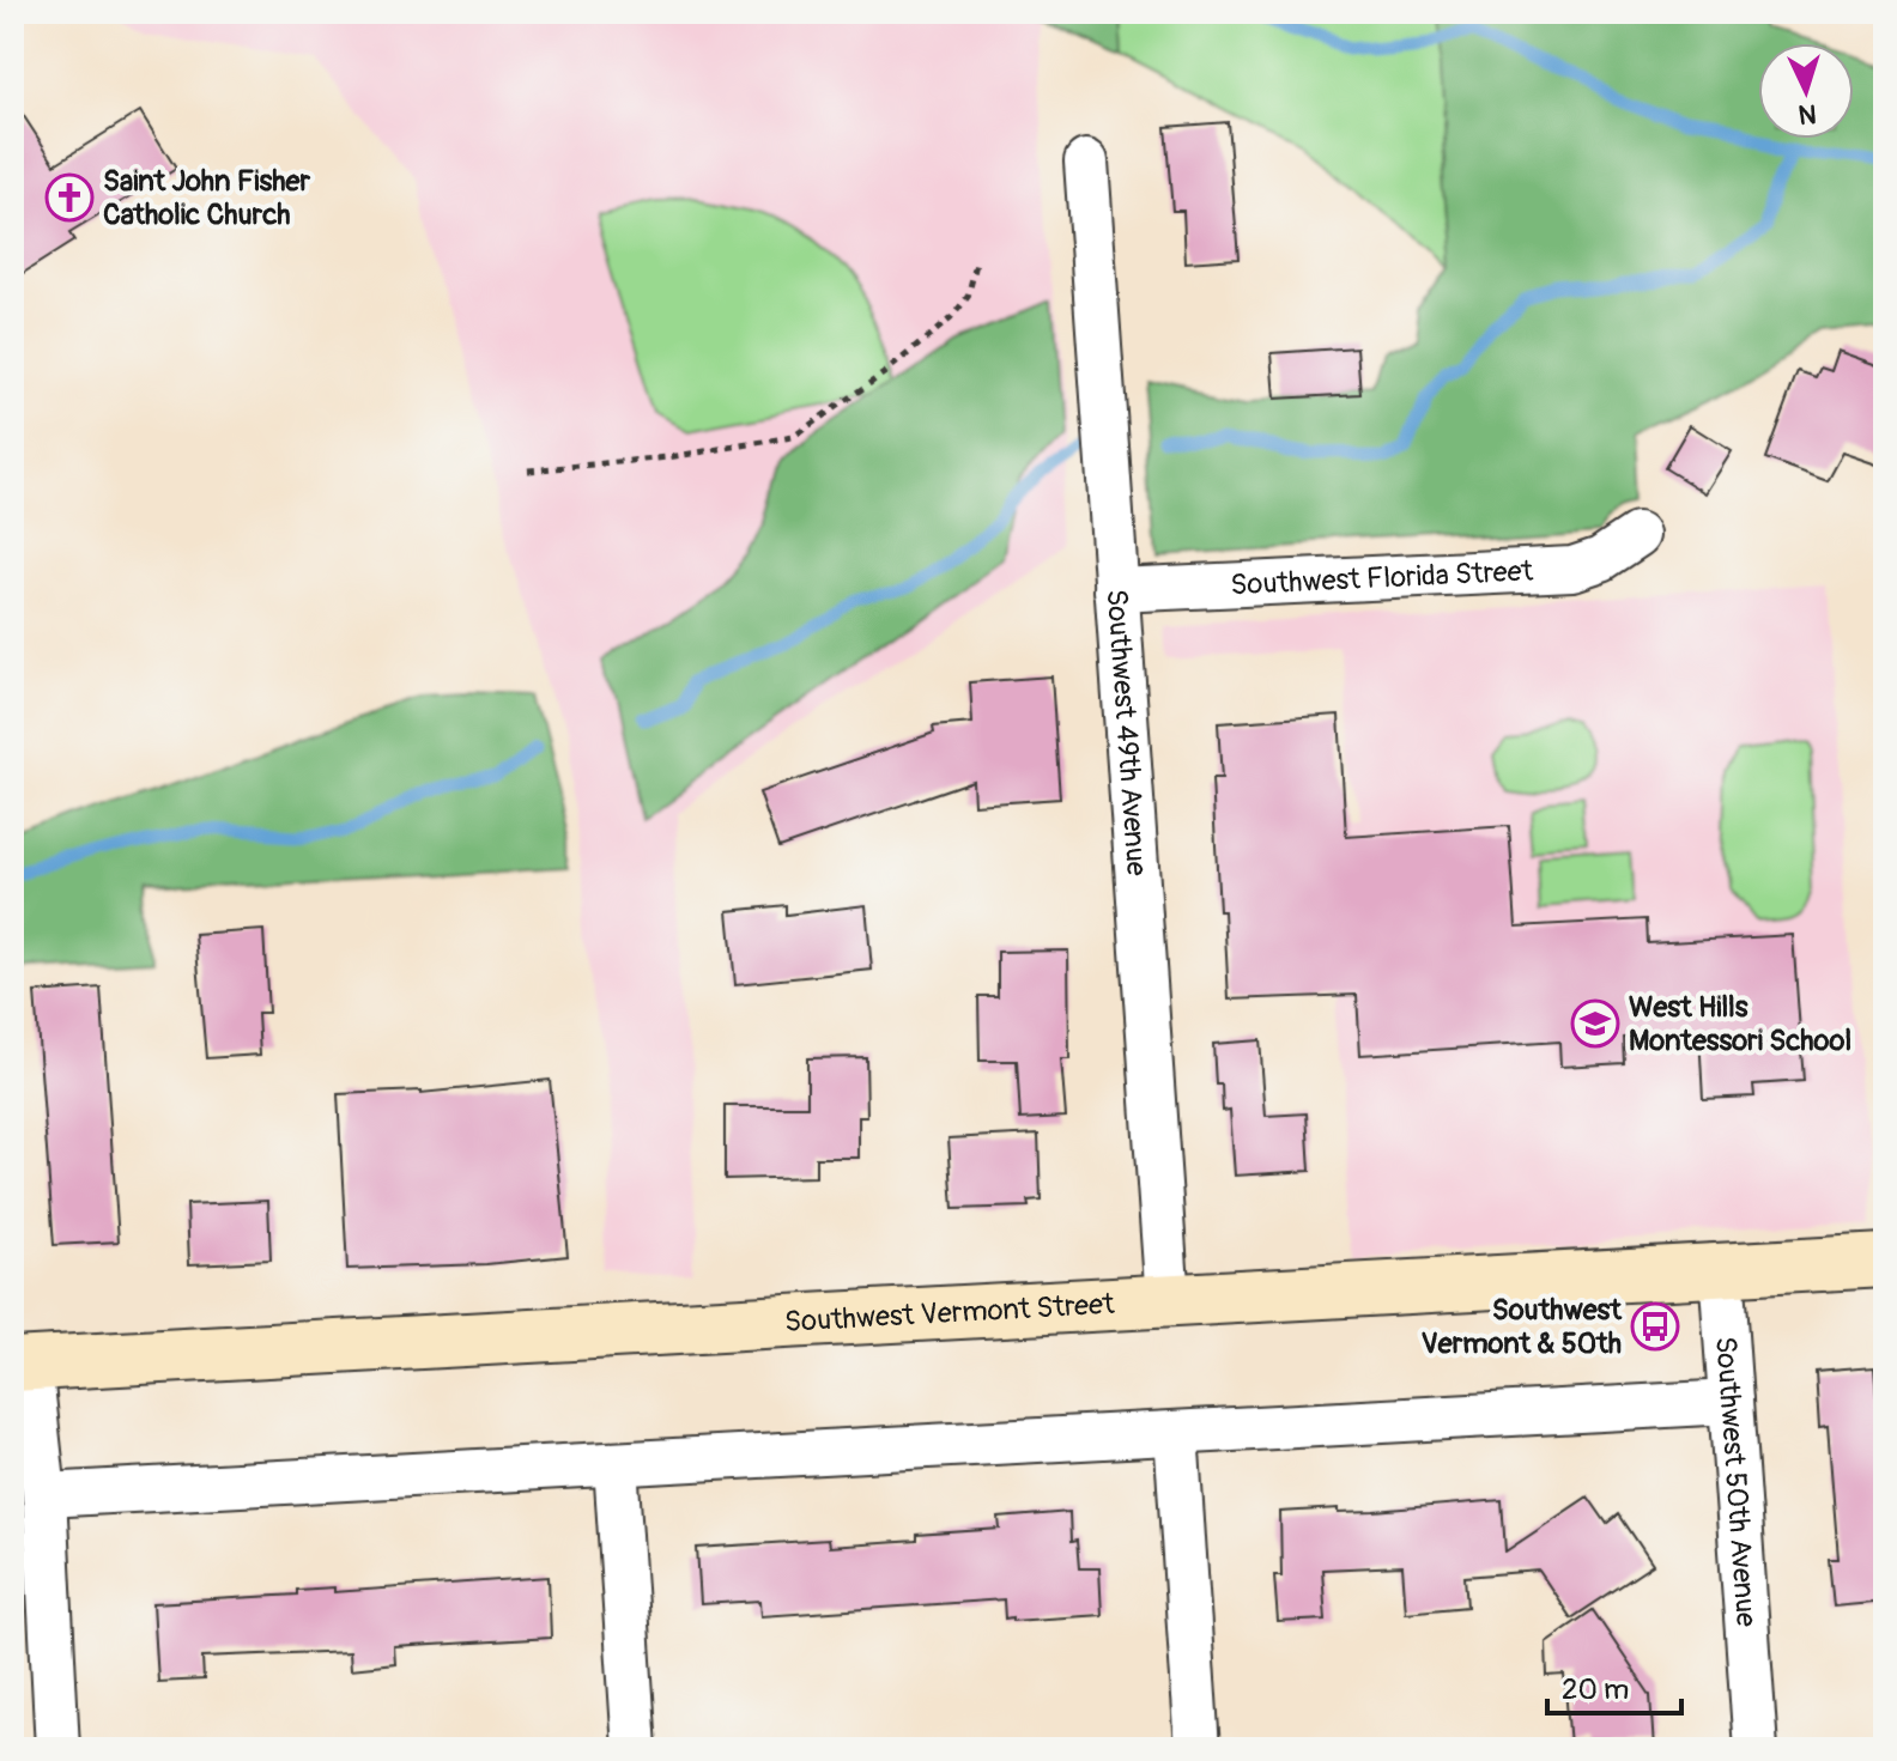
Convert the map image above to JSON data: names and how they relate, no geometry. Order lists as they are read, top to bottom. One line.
{"streets":{"main road":["Southwest Vermont Street"],"street":["Southwest Florida Street","Southwest 49th Avenue","Southwest 50th Avenue"]},"crossings":[["Southwest Florida Street","Southwest 49th Avenue"],["Southwest 49th Avenue","Southwest Vermont Street"],["Southwest Vermont Street","Southwest 50th Avenue"]],"places":{"church":["Saint John Fisher Catholic Church"],"school or university":["West Hills Montessori School"],"bus stop":["Southwest Vermont & 50th"]},"scale_bar":"20 m","north":"bottom"}
